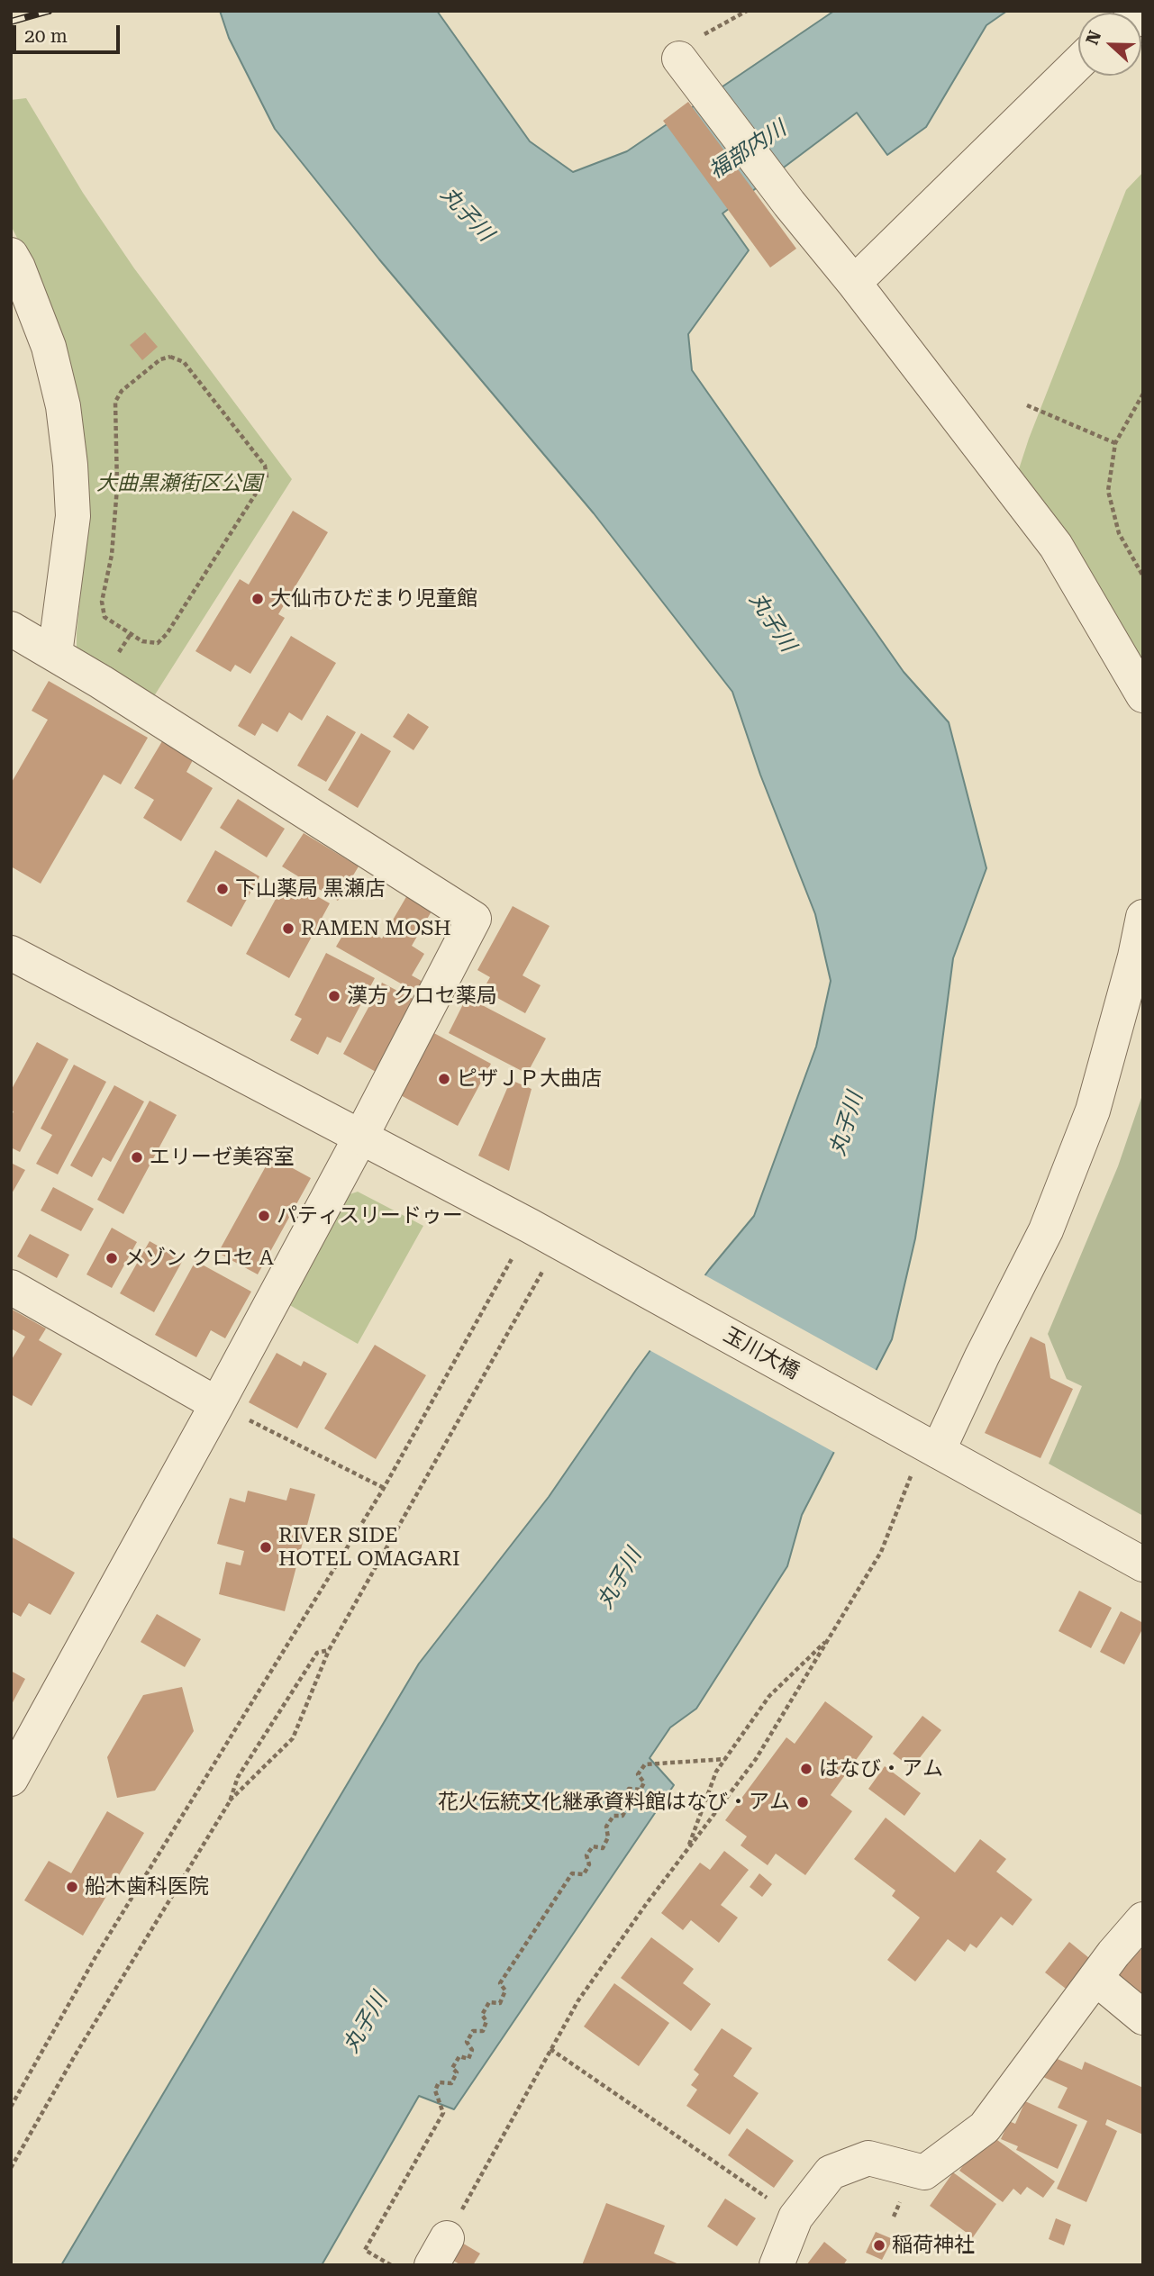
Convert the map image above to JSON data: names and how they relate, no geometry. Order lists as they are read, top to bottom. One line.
{"streets":{"street":["玉川大橋"]},"water":["福部内川","丸子川"],"parks":["大曲黒瀬街区公園"],"places":["大仙市ひだまり児童館","下山薬局 黒瀬店","RAMEN MOSH","漢方 クロセ薬局","ピザＪＰ大曲店","エリーゼ美容室","パティスリードゥー","メゾン クロセ A","RIVER SIDE HOTEL OMAGARI","はなび・アム","花火伝統文化継承資料館はなび・アム","船木歯科医院","稲荷神社"],"scale_bar":"20 m","north":"left"}
